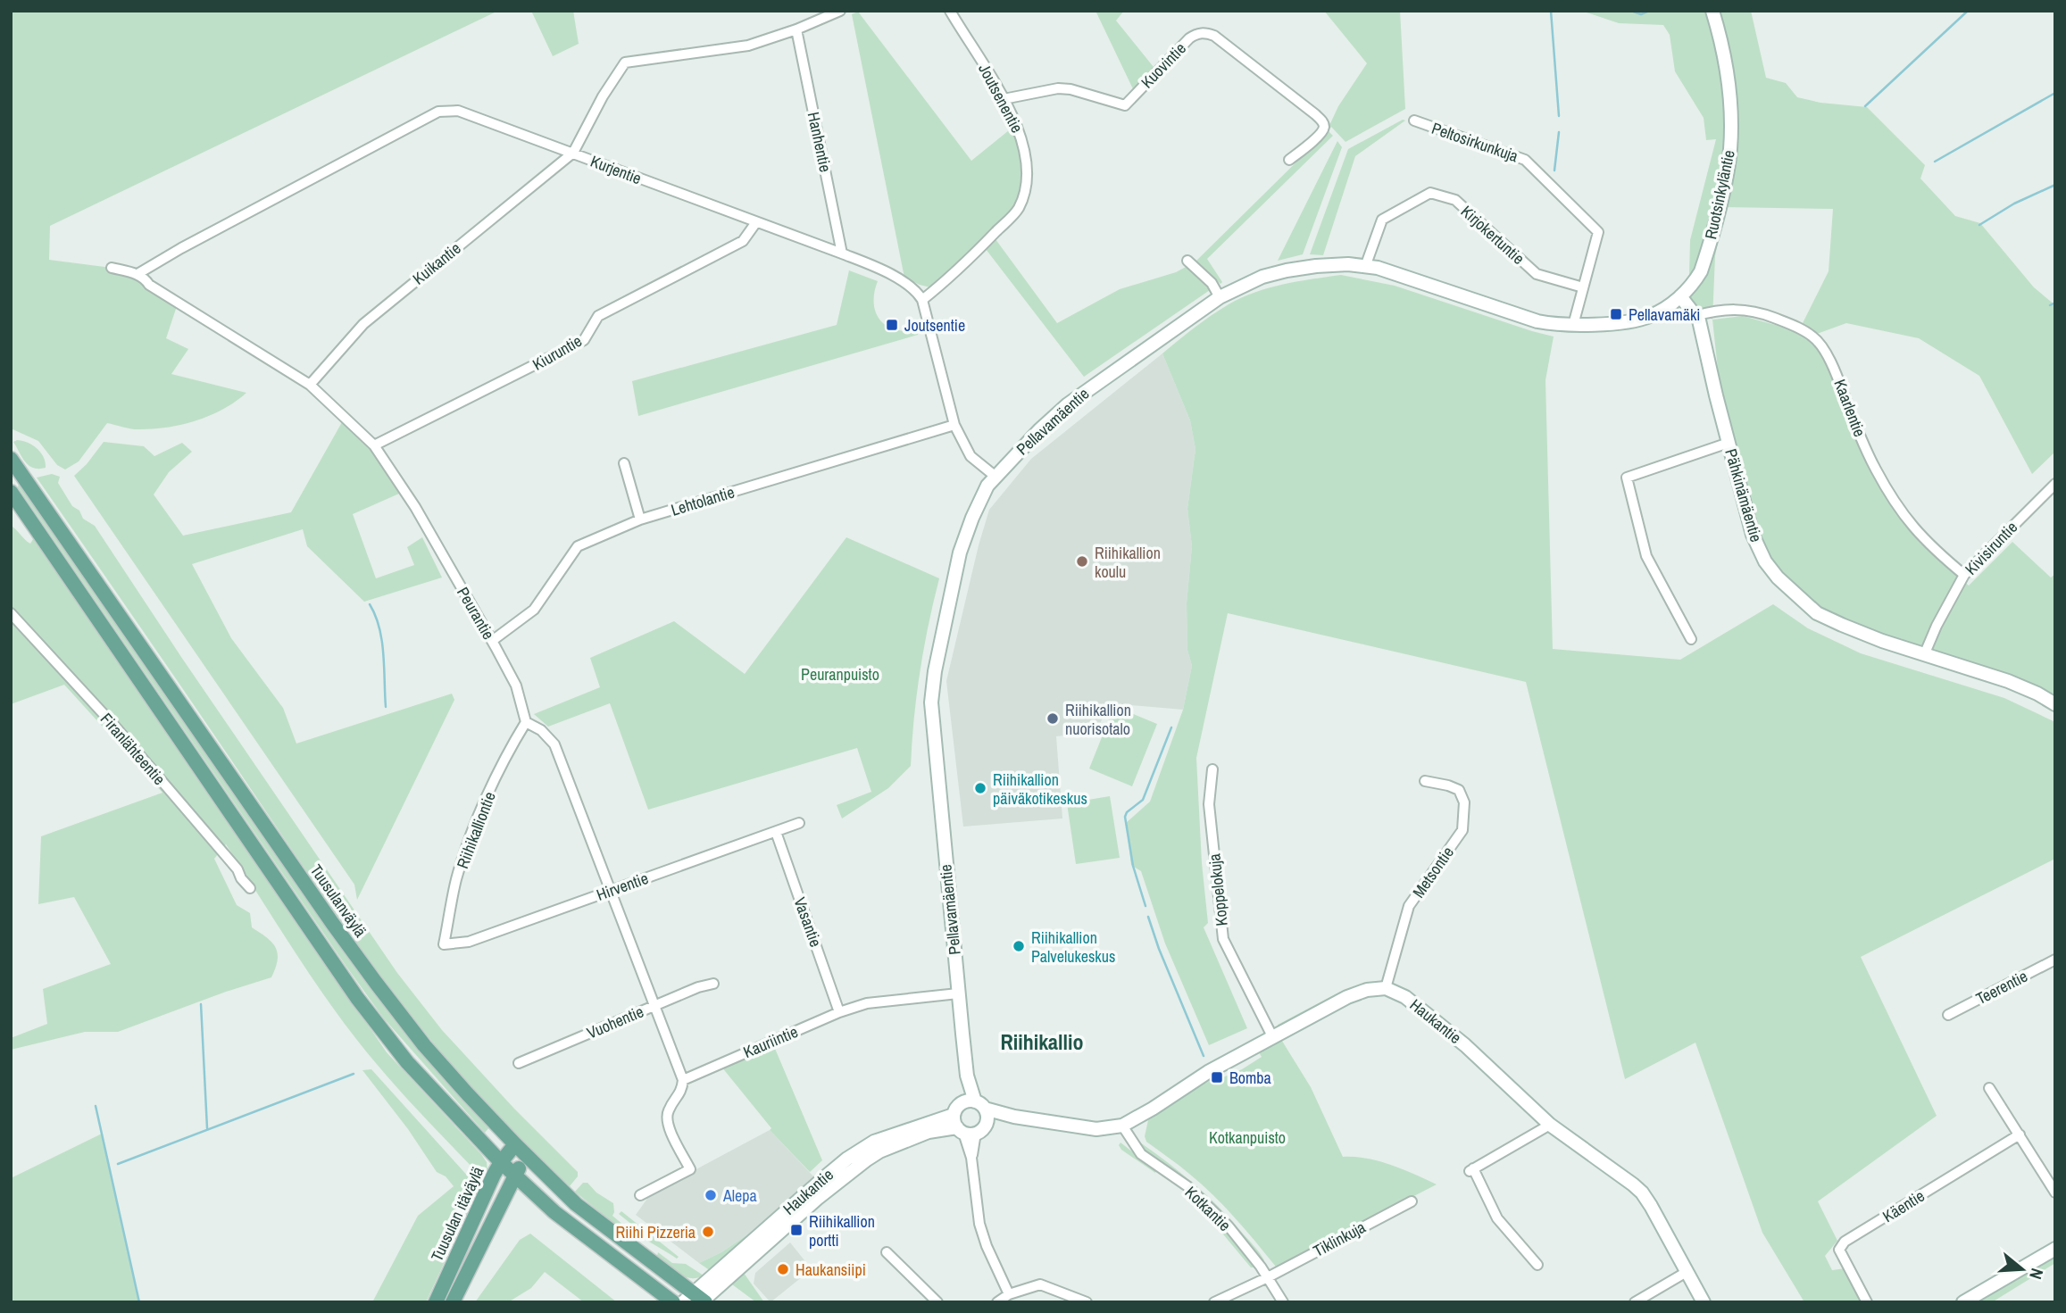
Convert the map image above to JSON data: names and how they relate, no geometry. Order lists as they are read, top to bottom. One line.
{"streets":{"main road":["Tuusulanväylä","Tuusulan itäväylä"],"street":["Kuovintie","Joutsenentie","Hanhentie","Peltosirkunkuja","Kurjentie","Ruotsinkyläntie","Kirjokertuntie","Kuikantie","Kiuruntie","Kaarlentie","Pellavamäentie","Pähkinämäentie","Lehtolantie","Kivisiruntie","Peurantie","Firanlähteentie","Riihikalliontie","Metsontie","Hirventie","Koppelokuja","Vasantie","Teerentie","Haukantie","Vuohentie","Kauriintie","Käentie","Kotkantie","Tiklinkuja"]},"crossings":[["Kuovintie","Joutsenentie"],["Joutsenentie","Kurjentie"],["Hanhentie","Kurjentie"],["Peltosirkunkuja","Kirjokertuntie"],["Peltosirkunkuja","Pellavamäentie"],["Kurjentie","Kuikantie"],["Kurjentie","Kiuruntie"],["Kurjentie","Peurantie"],["Ruotsinkyläntie","Pellavamäentie"],["Ruotsinkyläntie","Pähkinämäentie"],["Kirjokertuntie","Pellavamäentie"],["Kuikantie","Peurantie"],["Kiuruntie","Peurantie"],["Kaarlentie","Pähkinämäentie"],["Kaarlentie","Kivisiruntie"],["Pellavamäentie","Pähkinämäentie"],["Pellavamäentie","Haukantie"],["Pellavamäentie","Kauriintie"],["Pähkinämäentie","Kivisiruntie"],["Lehtolantie","Peurantie"],["Peurantie","Riihikalliontie"],["Riihikalliontie","Hirventie"],["Metsontie","Haukantie"],["Hirventie","Vasantie"],["Koppelokuja","Haukantie"],["Tuusulanväylä","Haukantie"],["Tuusulanväylä","Tuusulan itäväylä"],["Vasantie","Kauriintie"],["Haukantie","Kotkantie"],["Kotkantie","Tiklinkuja"]],"districts":["Riihikallio"],"parks":["Peuranpuisto","Kotkanpuisto"],"places":{"transit":["Pellavamäki","Joutsentie","Bomba","Riihikallion portti"],"other":["Riihikallion koulu","Riihikallion nuorisotalo","Riihikallion päiväkotikeskus","Riihikallion Palvelukeskus","Alepa","Riihi Pizzeria","Haukansiipi"]},"north":"right"}
